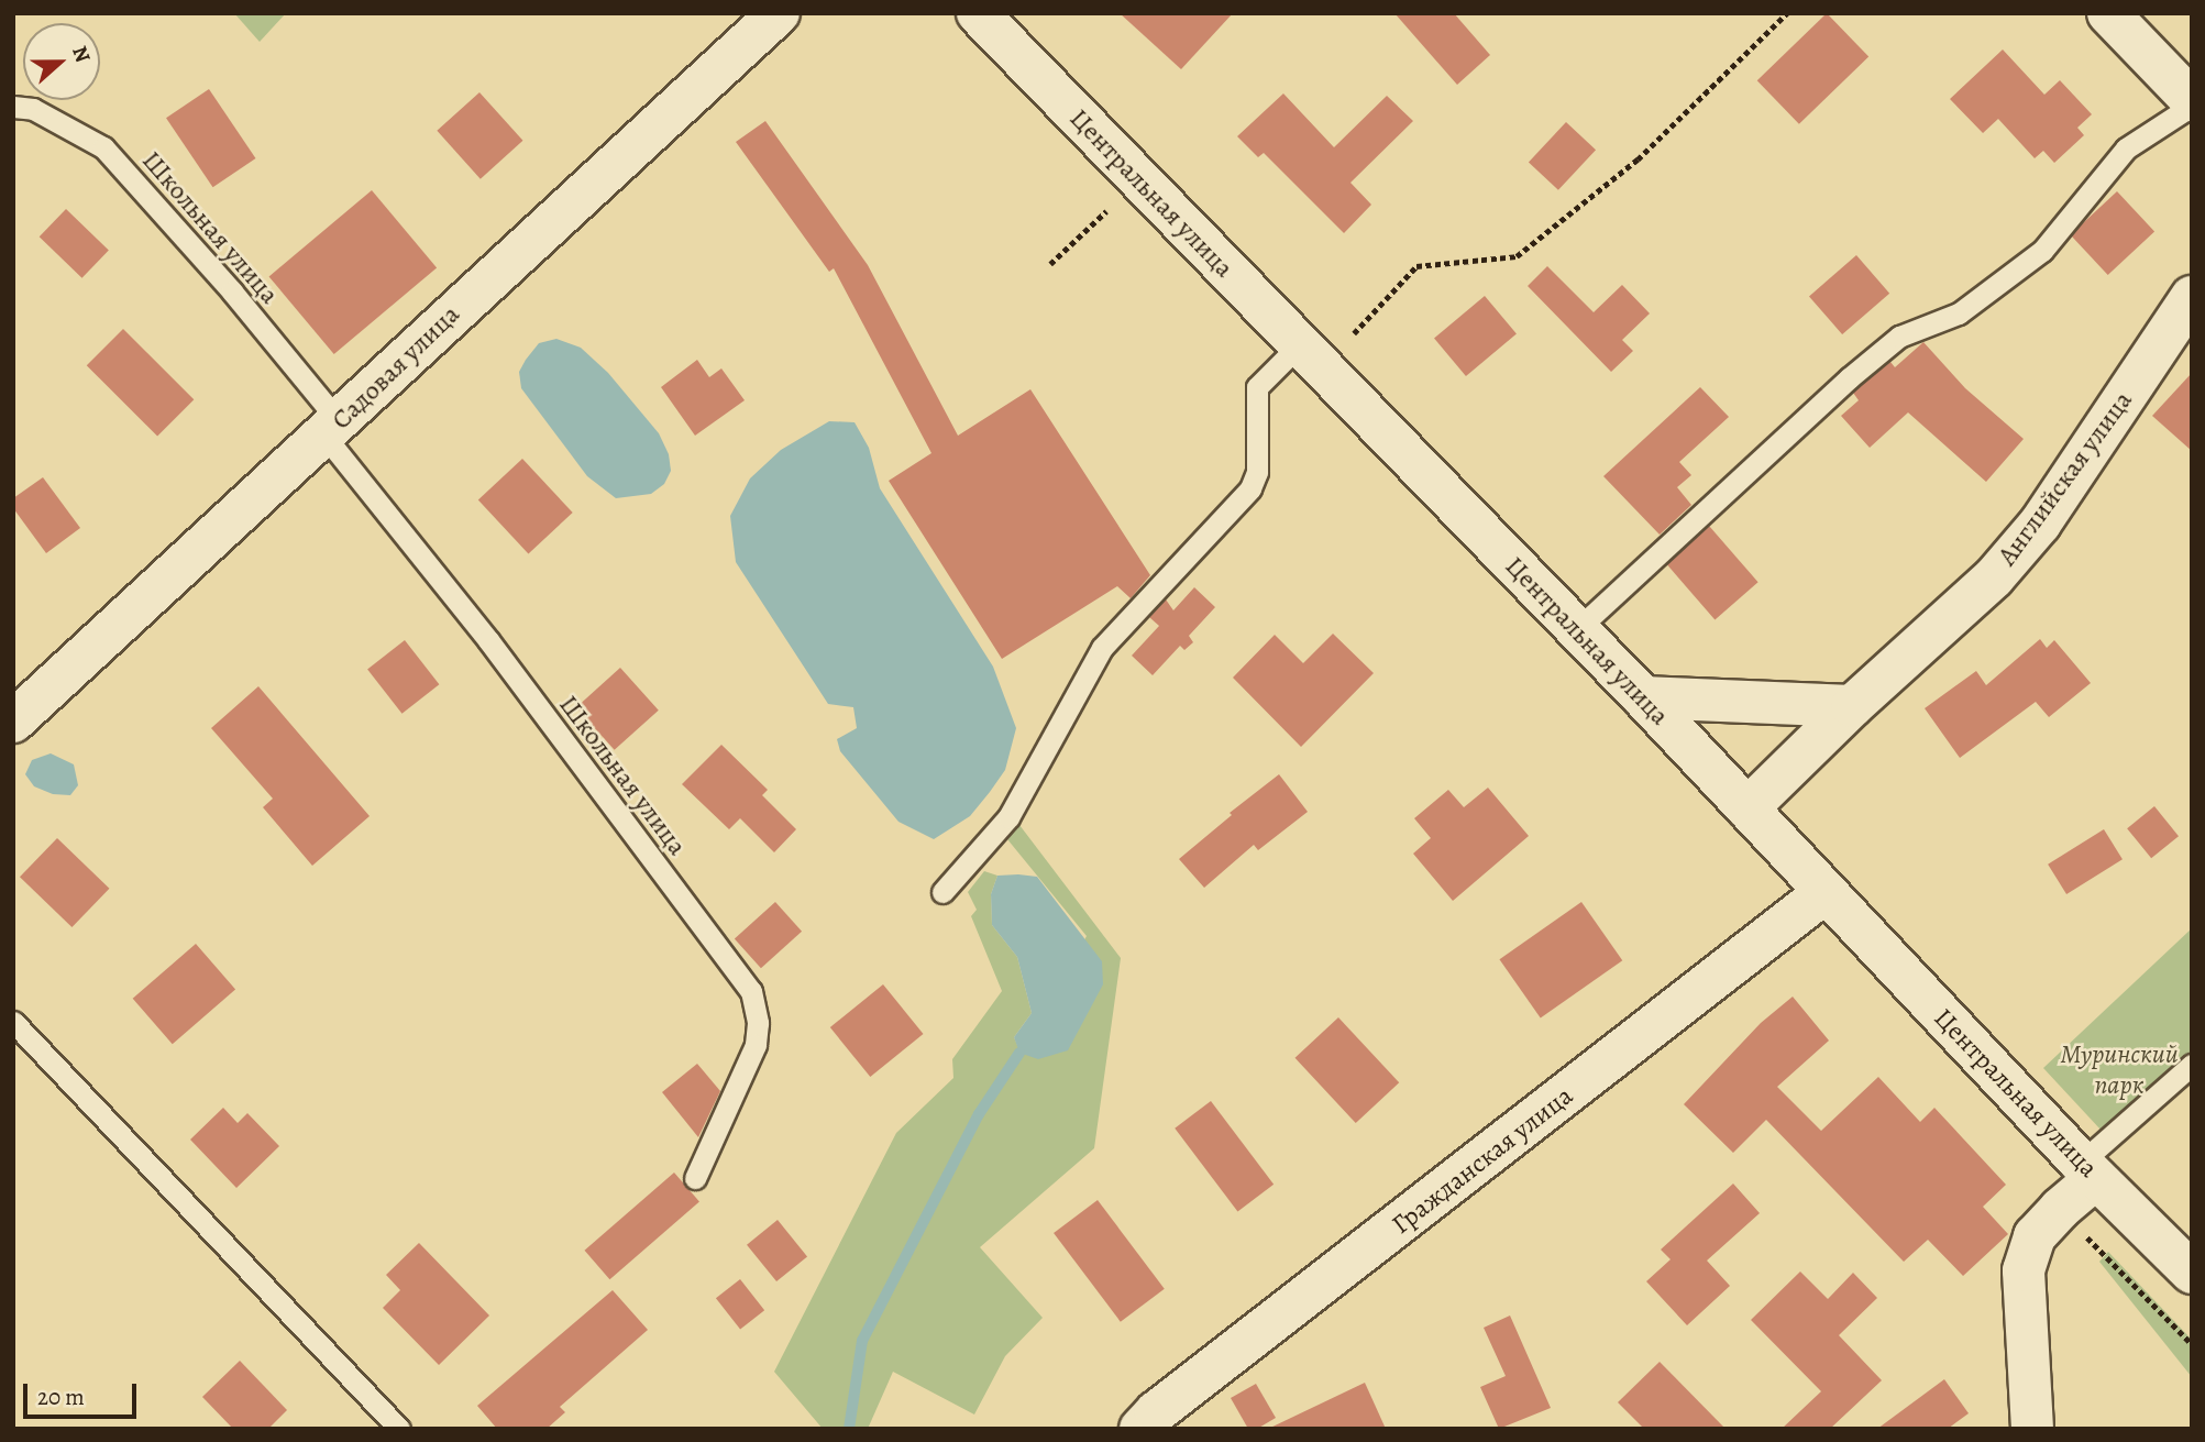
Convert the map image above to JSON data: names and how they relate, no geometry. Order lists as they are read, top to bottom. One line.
{"streets":{"street":["Центральная улица","Садовая улица","Английская улица","Гражданская улица"],"lane":["Школьная улица"]},"crossings":[["Центральная улица","Английская улица"],["Центральная улица","Гражданская улица"],["Школьная улица","Садовая улица"]],"parks":["Муринский парк"],"scale_bar":"20 m","north":"right"}
